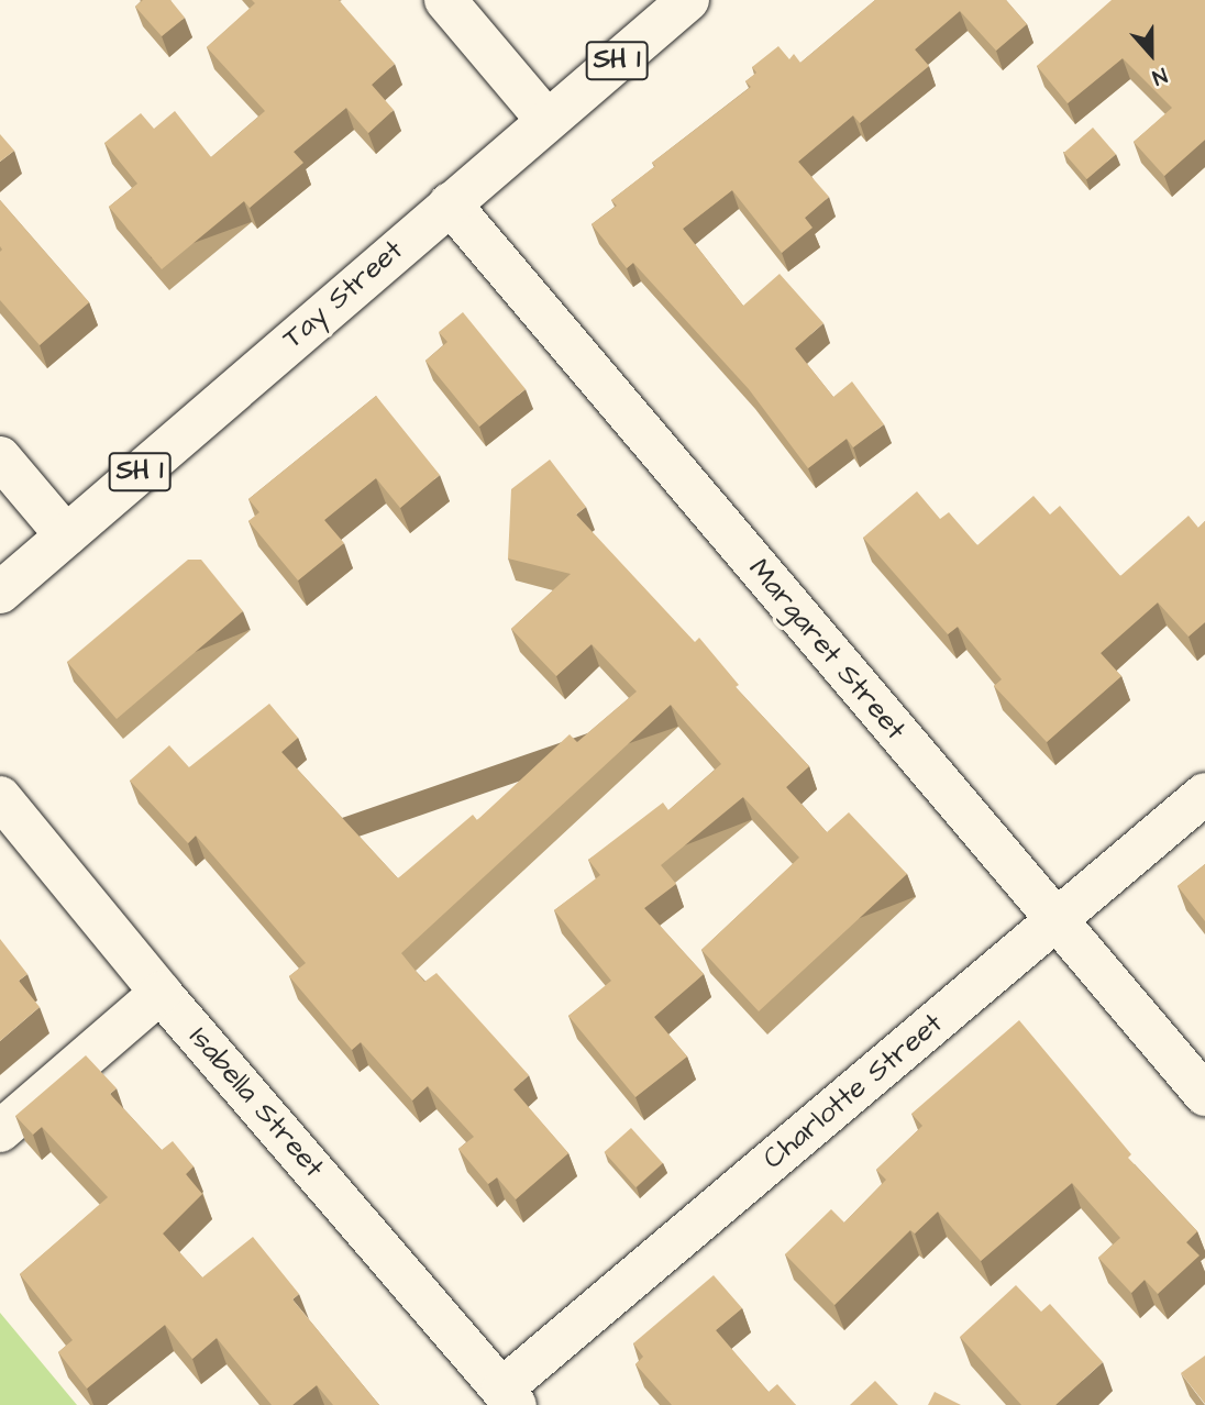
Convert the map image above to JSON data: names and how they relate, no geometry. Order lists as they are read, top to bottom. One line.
{"streets":{"main road":["SH 1","Tay Street","Margaret Street","Charlotte Street","Isabella Street"]},"crossings":[["Tay Street","Margaret Street"],["Margaret Street","Charlotte Street"],["Charlotte Street","Isabella Street"]],"north":"bottom"}
